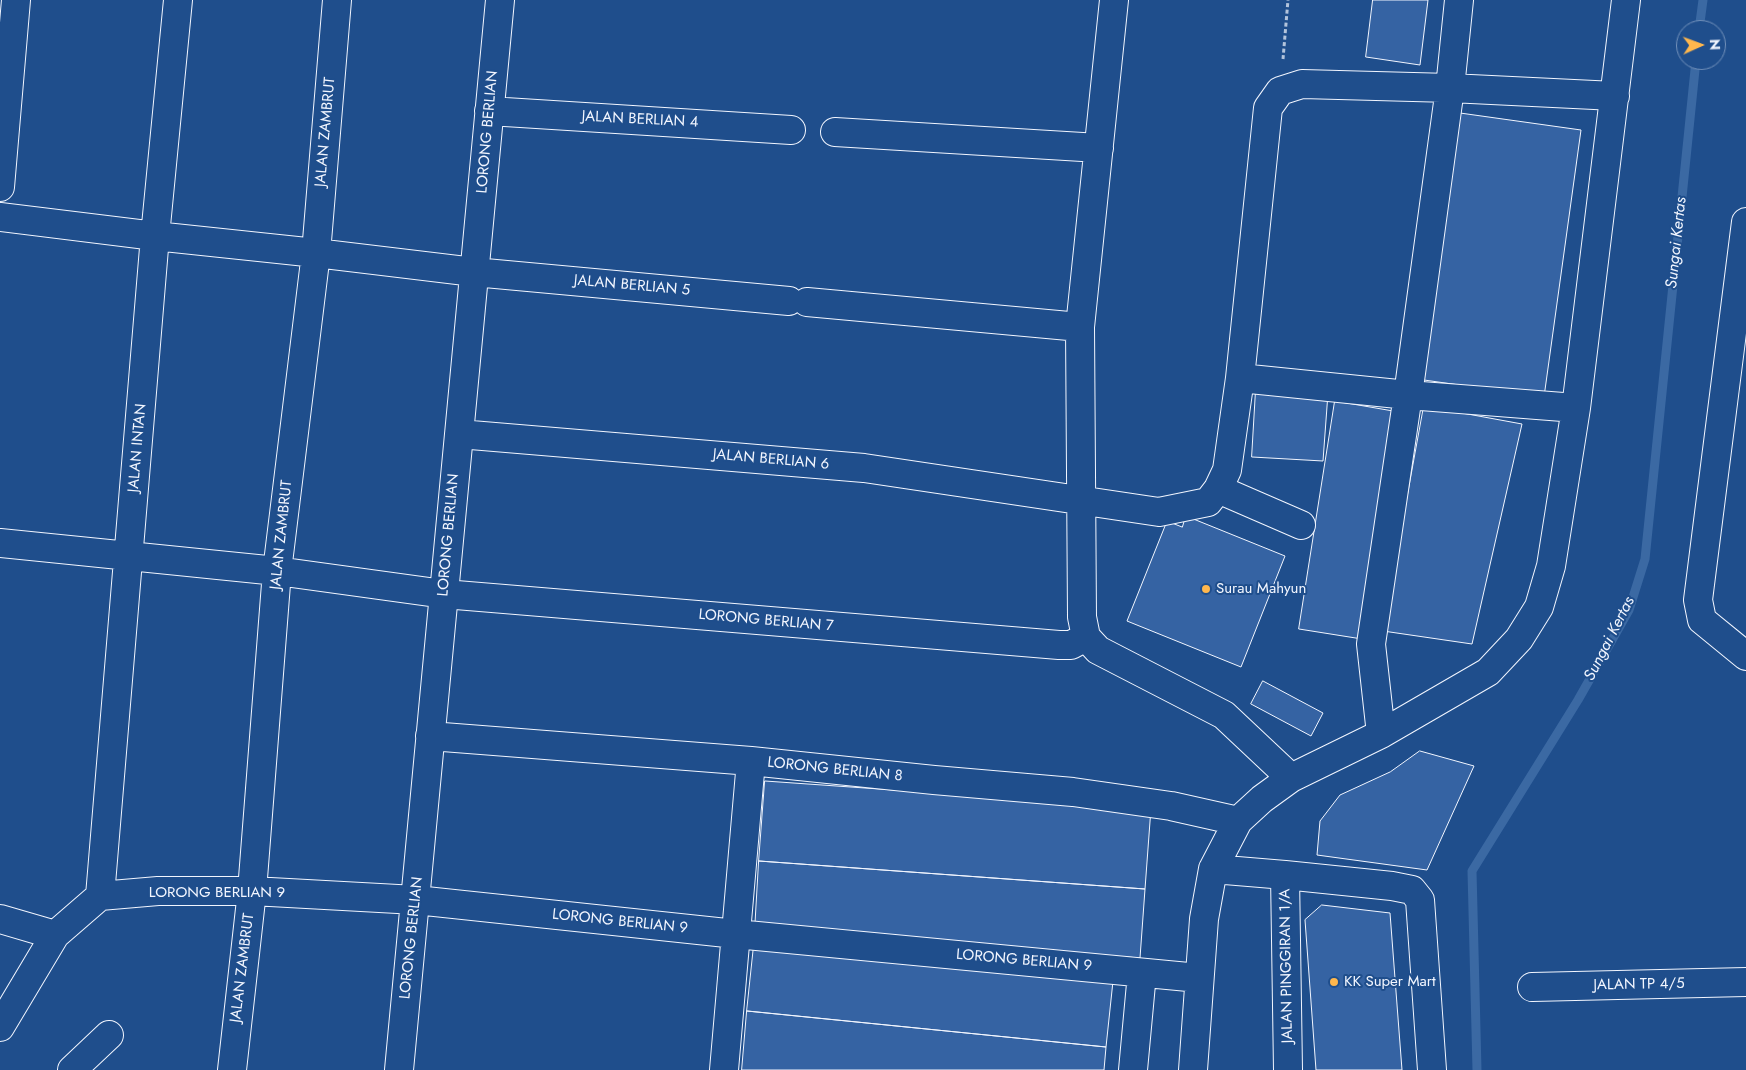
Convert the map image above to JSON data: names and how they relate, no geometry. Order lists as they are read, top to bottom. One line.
{"streets":{"street":["JALAN BERLIAN 4","JALAN ZAMBRUT","LORONG BERLIAN","JALAN BERLIAN 5","JALAN INTAN","JALAN BERLIAN 6","LORONG BERLIAN 7","LORONG BERLIAN 8","LORONG BERLIAN 9","JALAN PINGGIRAN 1/A","JALAN TP 4/5"]},"crossings":[["JALAN BERLIAN 4","LORONG BERLIAN"],["JALAN ZAMBRUT","JALAN BERLIAN 5"],["JALAN ZAMBRUT","LORONG BERLIAN 7"],["JALAN ZAMBRUT","LORONG BERLIAN 9"],["LORONG BERLIAN","JALAN BERLIAN 5"],["LORONG BERLIAN","JALAN BERLIAN 6"],["LORONG BERLIAN","LORONG BERLIAN 7"],["LORONG BERLIAN","LORONG BERLIAN 8"],["LORONG BERLIAN","LORONG BERLIAN 9"],["JALAN BERLIAN 5","JALAN INTAN"],["JALAN INTAN","LORONG BERLIAN 7"],["JALAN INTAN","LORONG BERLIAN 9"]],"water":["Sungai Kertas"],"places":["Surau Mahyun","KK Super Mart"],"north":"right"}
